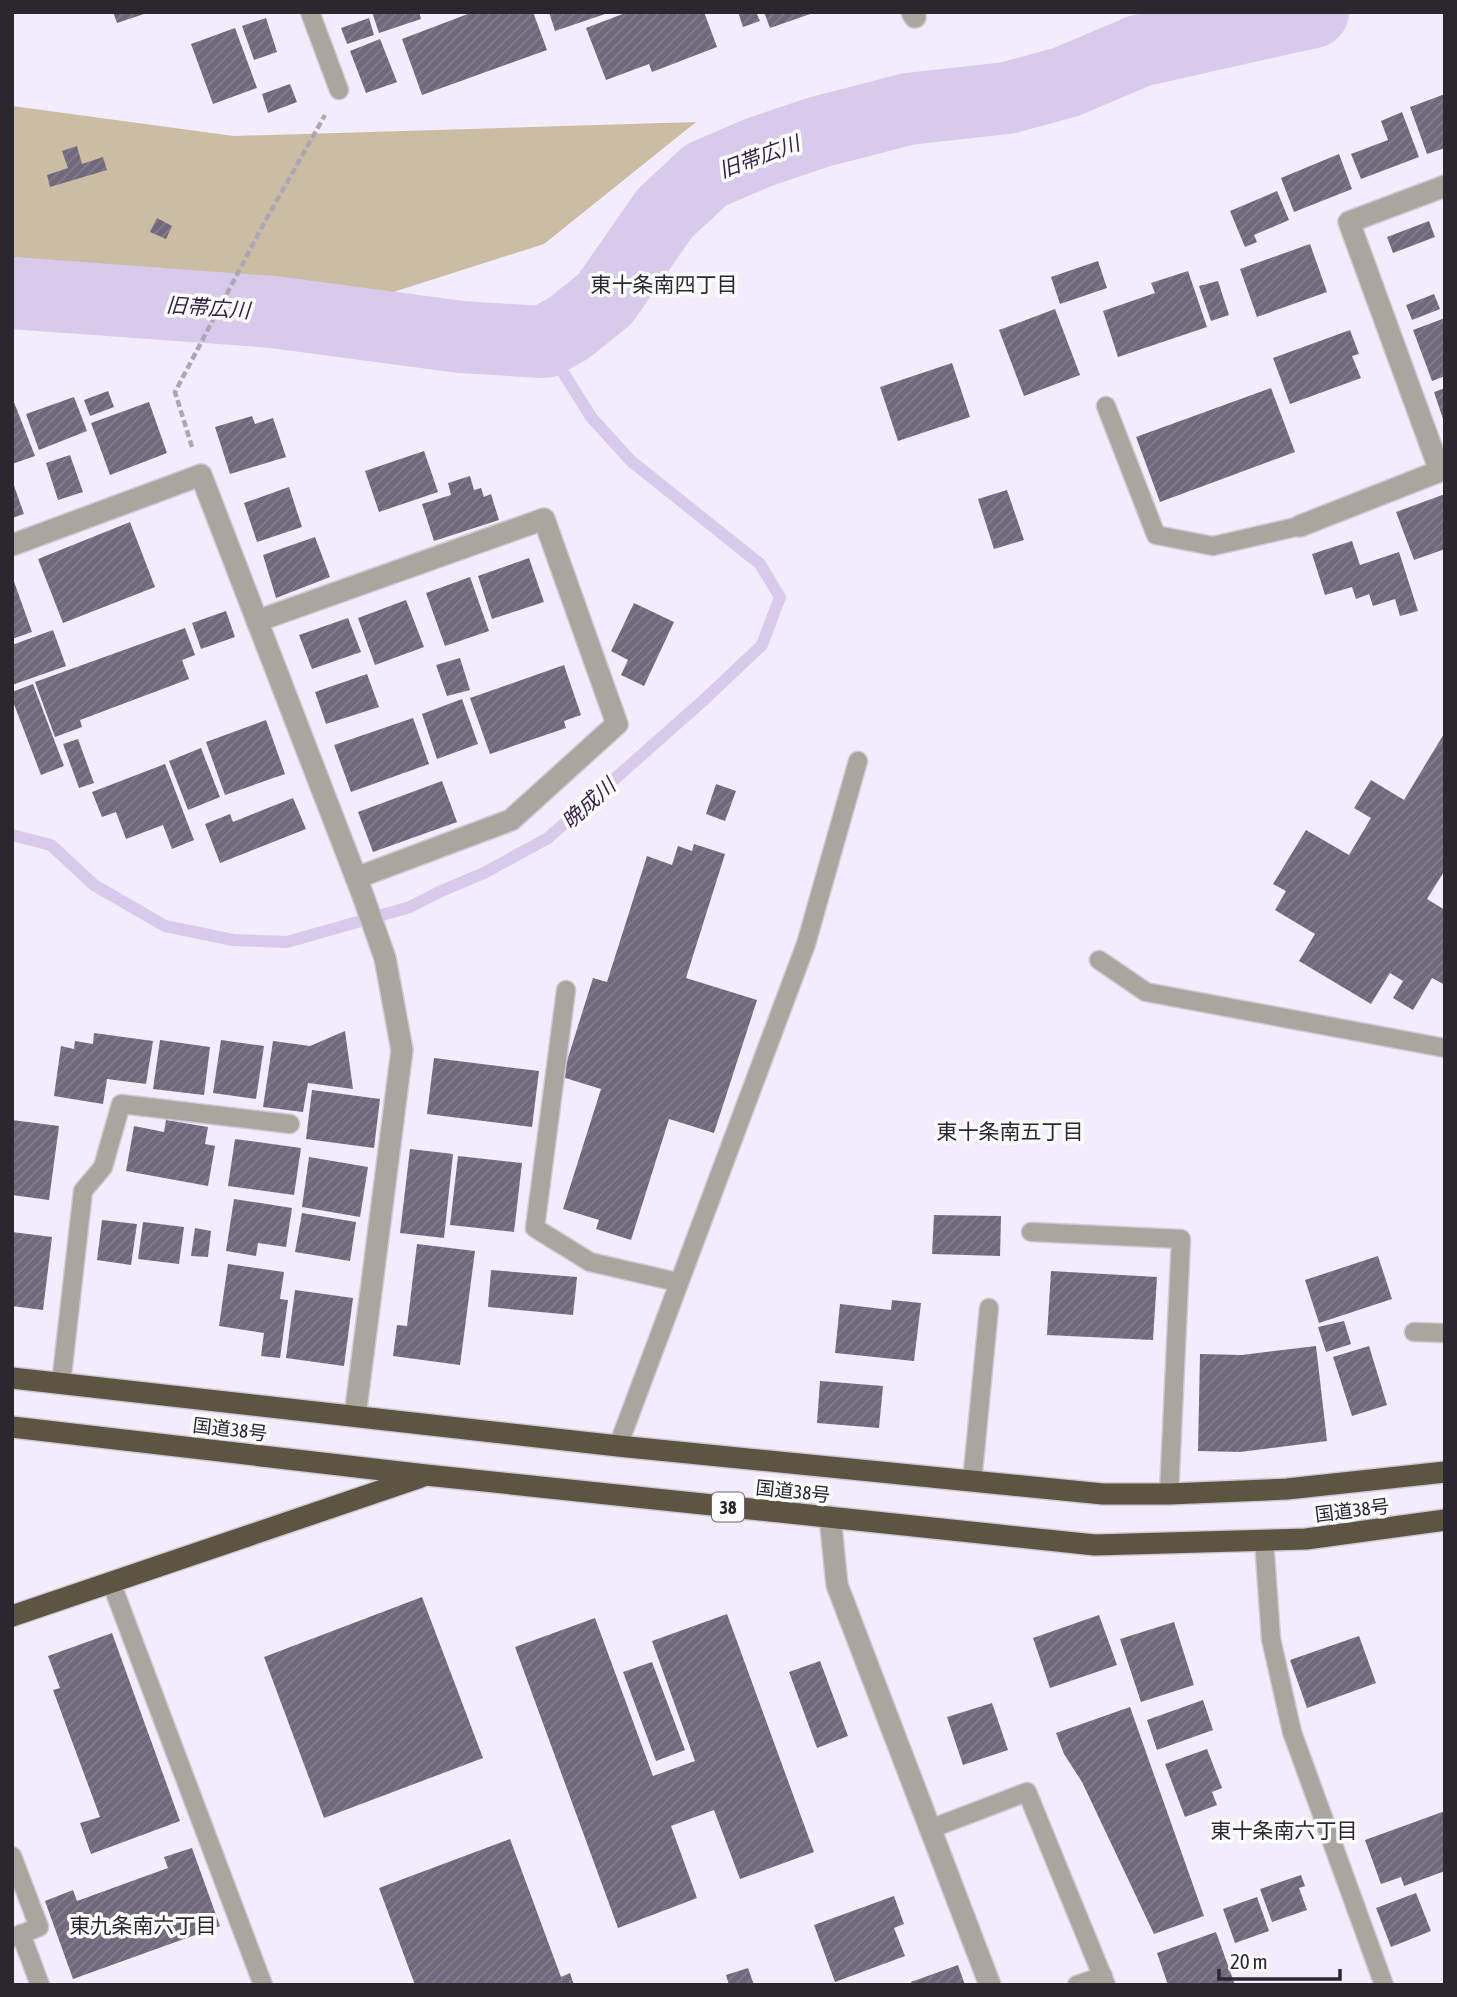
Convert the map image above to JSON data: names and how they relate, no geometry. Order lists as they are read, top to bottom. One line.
{"streets":{"highway":["国道38号","38"]},"districts":["東十条南四丁目","東十条南五丁目","東十条南六丁目","東九条南六丁目"],"water":["旧帯広川","晩成川"],"scale_bar":"20 m"}
